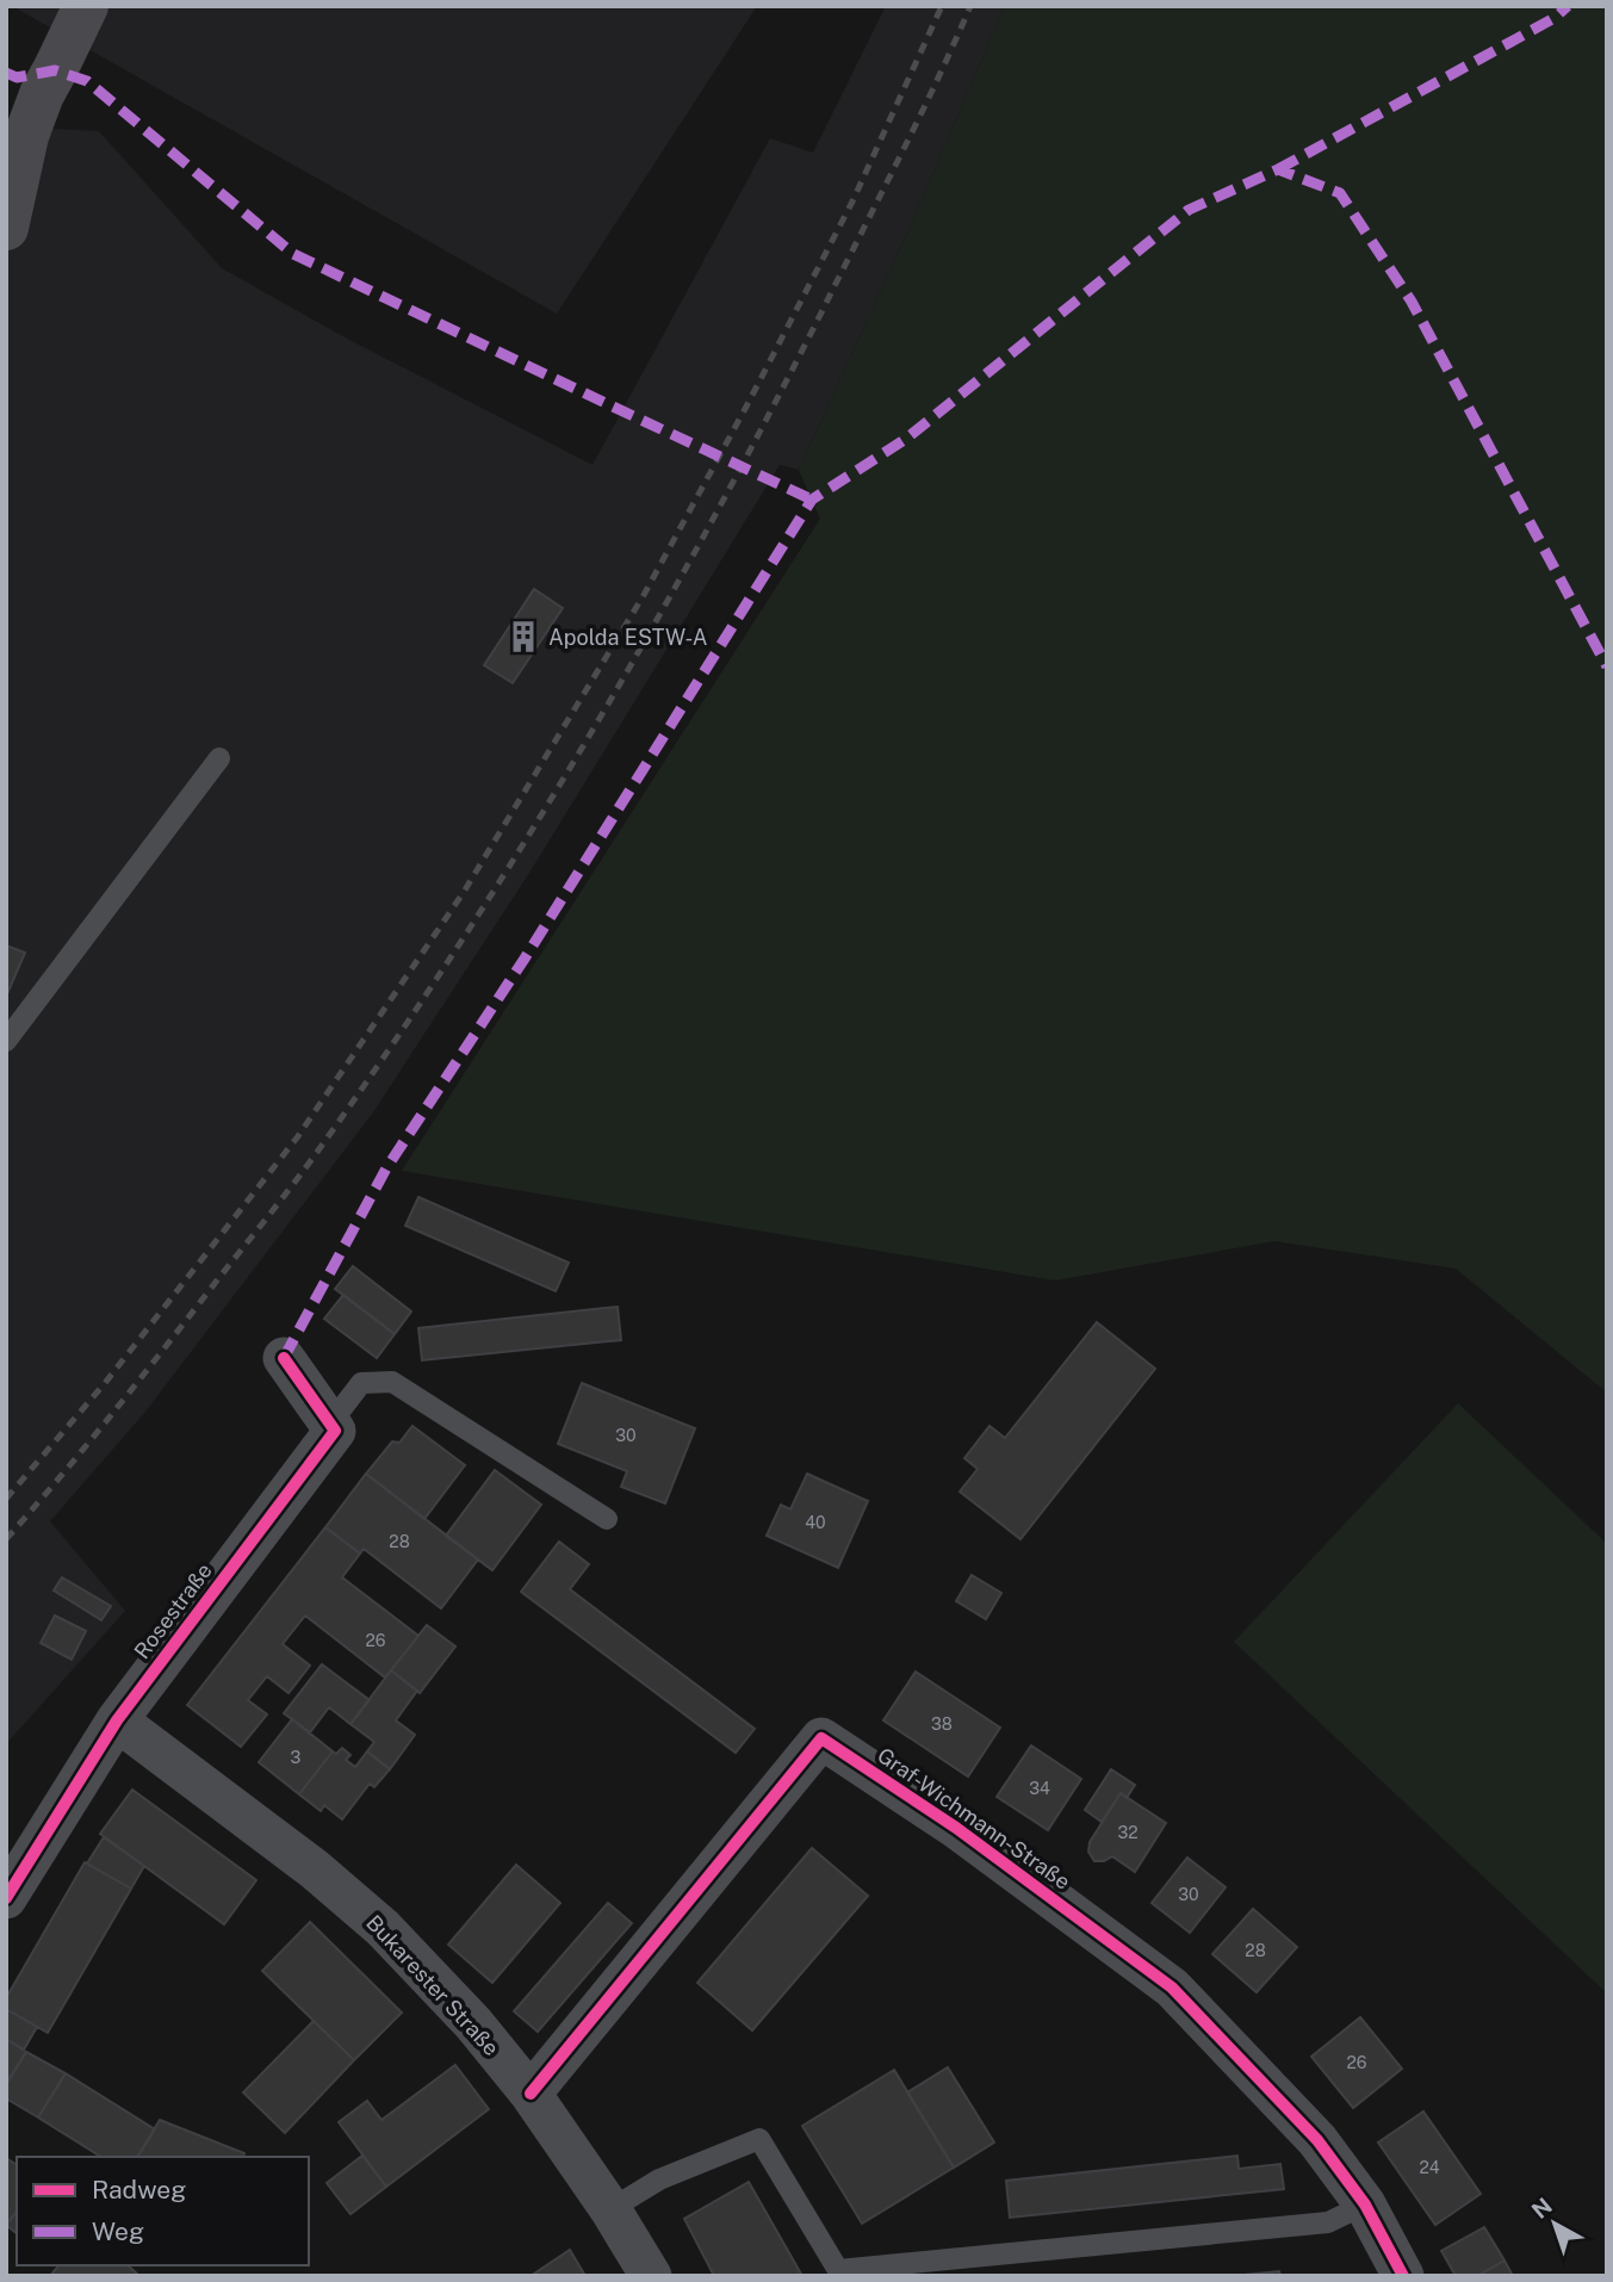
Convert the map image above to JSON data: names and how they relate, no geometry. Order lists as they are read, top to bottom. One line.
{"streets":{"street":["Rosestraße","Graf-Wichmann-Straße","Bukarester Straße"]},"crossings":[["Rosestraße","Bukarester Straße"],["Graf-Wichmann-Straße","Bukarester Straße"]],"places":{"building":["Apolda ESTW-A"]},"house_numbers":["30","40","28","26","38","3","34","32","30","28","26","24"],"legend":["Radweg","Weg"],"north":"top left"}
